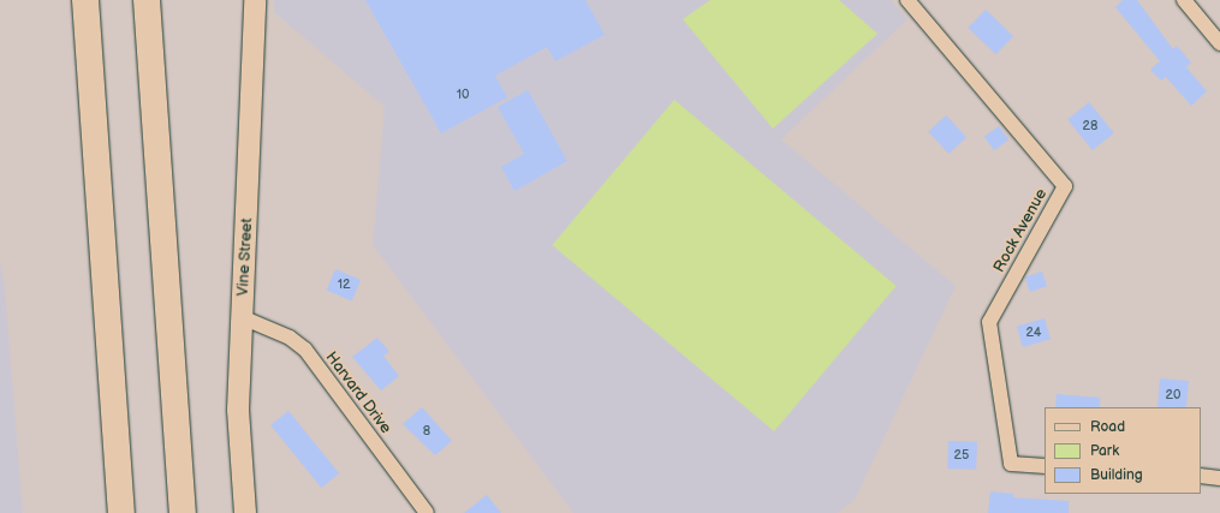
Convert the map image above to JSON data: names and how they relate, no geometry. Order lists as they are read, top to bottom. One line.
{"streets":{"street":["Rock Avenue","Vine Street","Harvard Drive"]},"crossings":[["Vine Street","Harvard Drive"]],"house_numbers":["10","28","12","24","20","8","25"],"legend":["Road","Park","Building"]}
